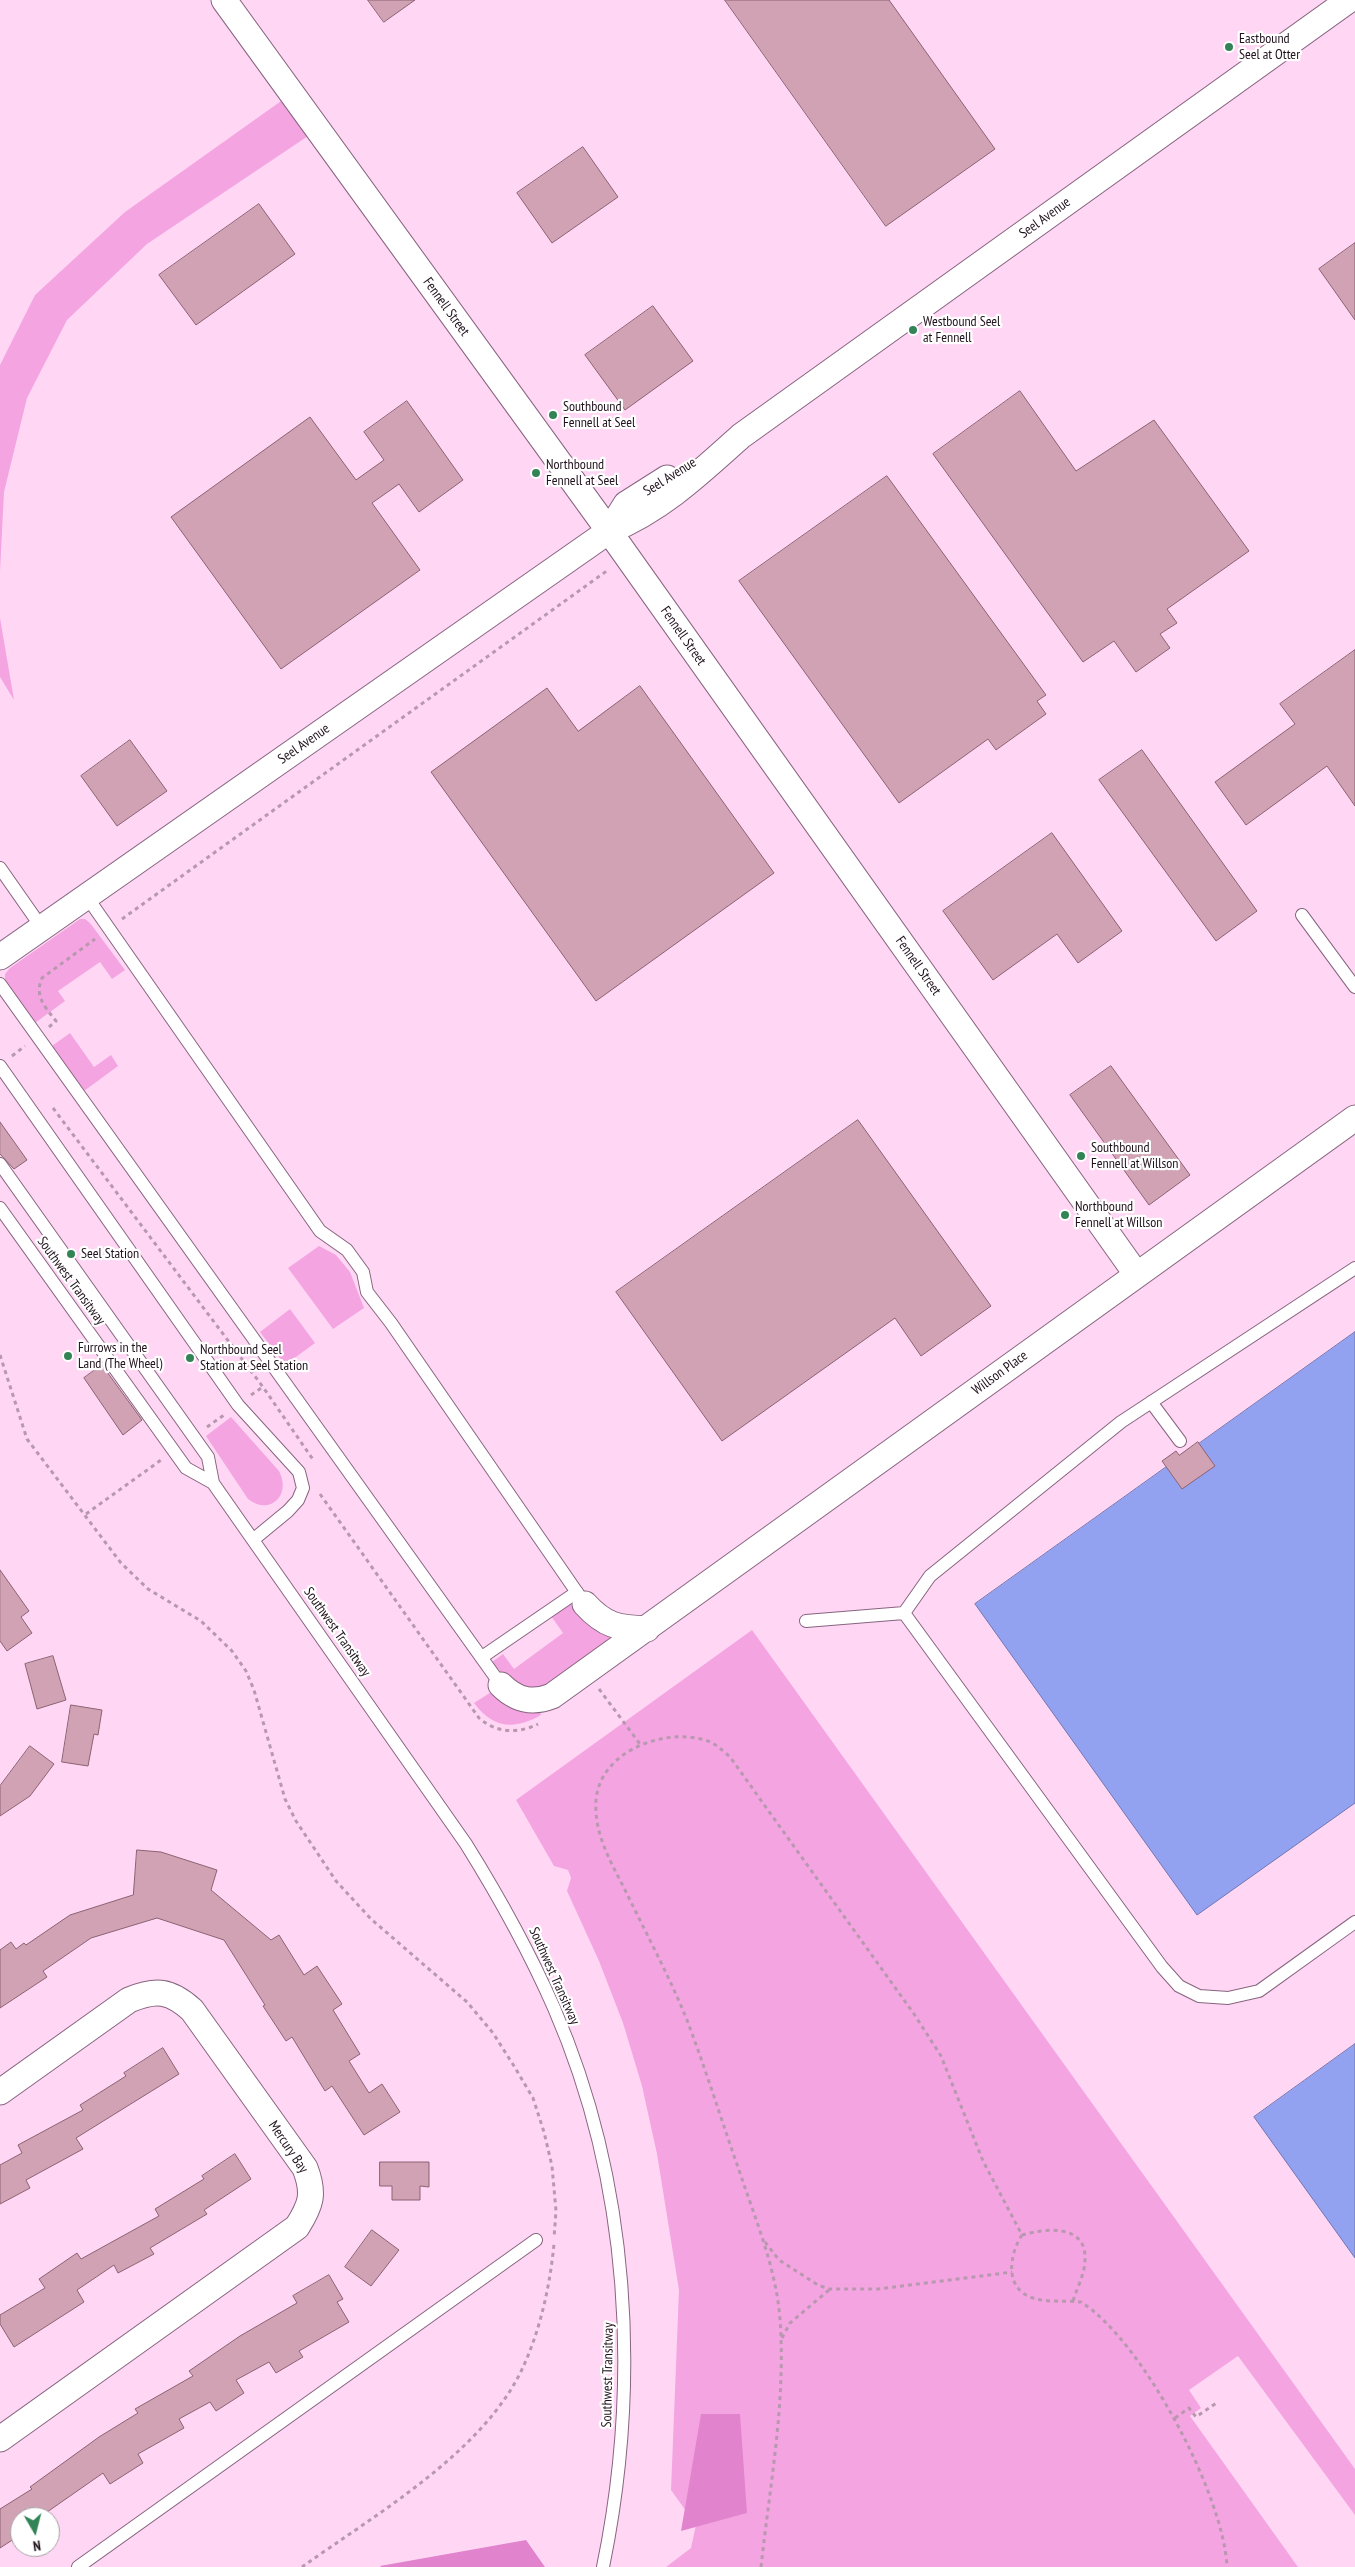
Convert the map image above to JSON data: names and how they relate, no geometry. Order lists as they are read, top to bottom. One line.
{"streets":{"street":["Seel Avenue","Fennell Street","Willson Place","Mercury Bay"],"lane":["Southwest Transitway"]},"crossings":[["Seel Avenue","Fennell Street"],["Fennell Street","Willson Place"]],"places":["Eastbound Seel at Otter","Westbound Seel at Fennell","Southbound Fennell at Seel","Northbound Fennell at Seel","Southbound Fennell at Willson","Northbound Fennell at Willson","Seel Station","Furrows in the Land (The Wheel)","Northbound Seel Station at Seel Station"],"north":"bottom"}
